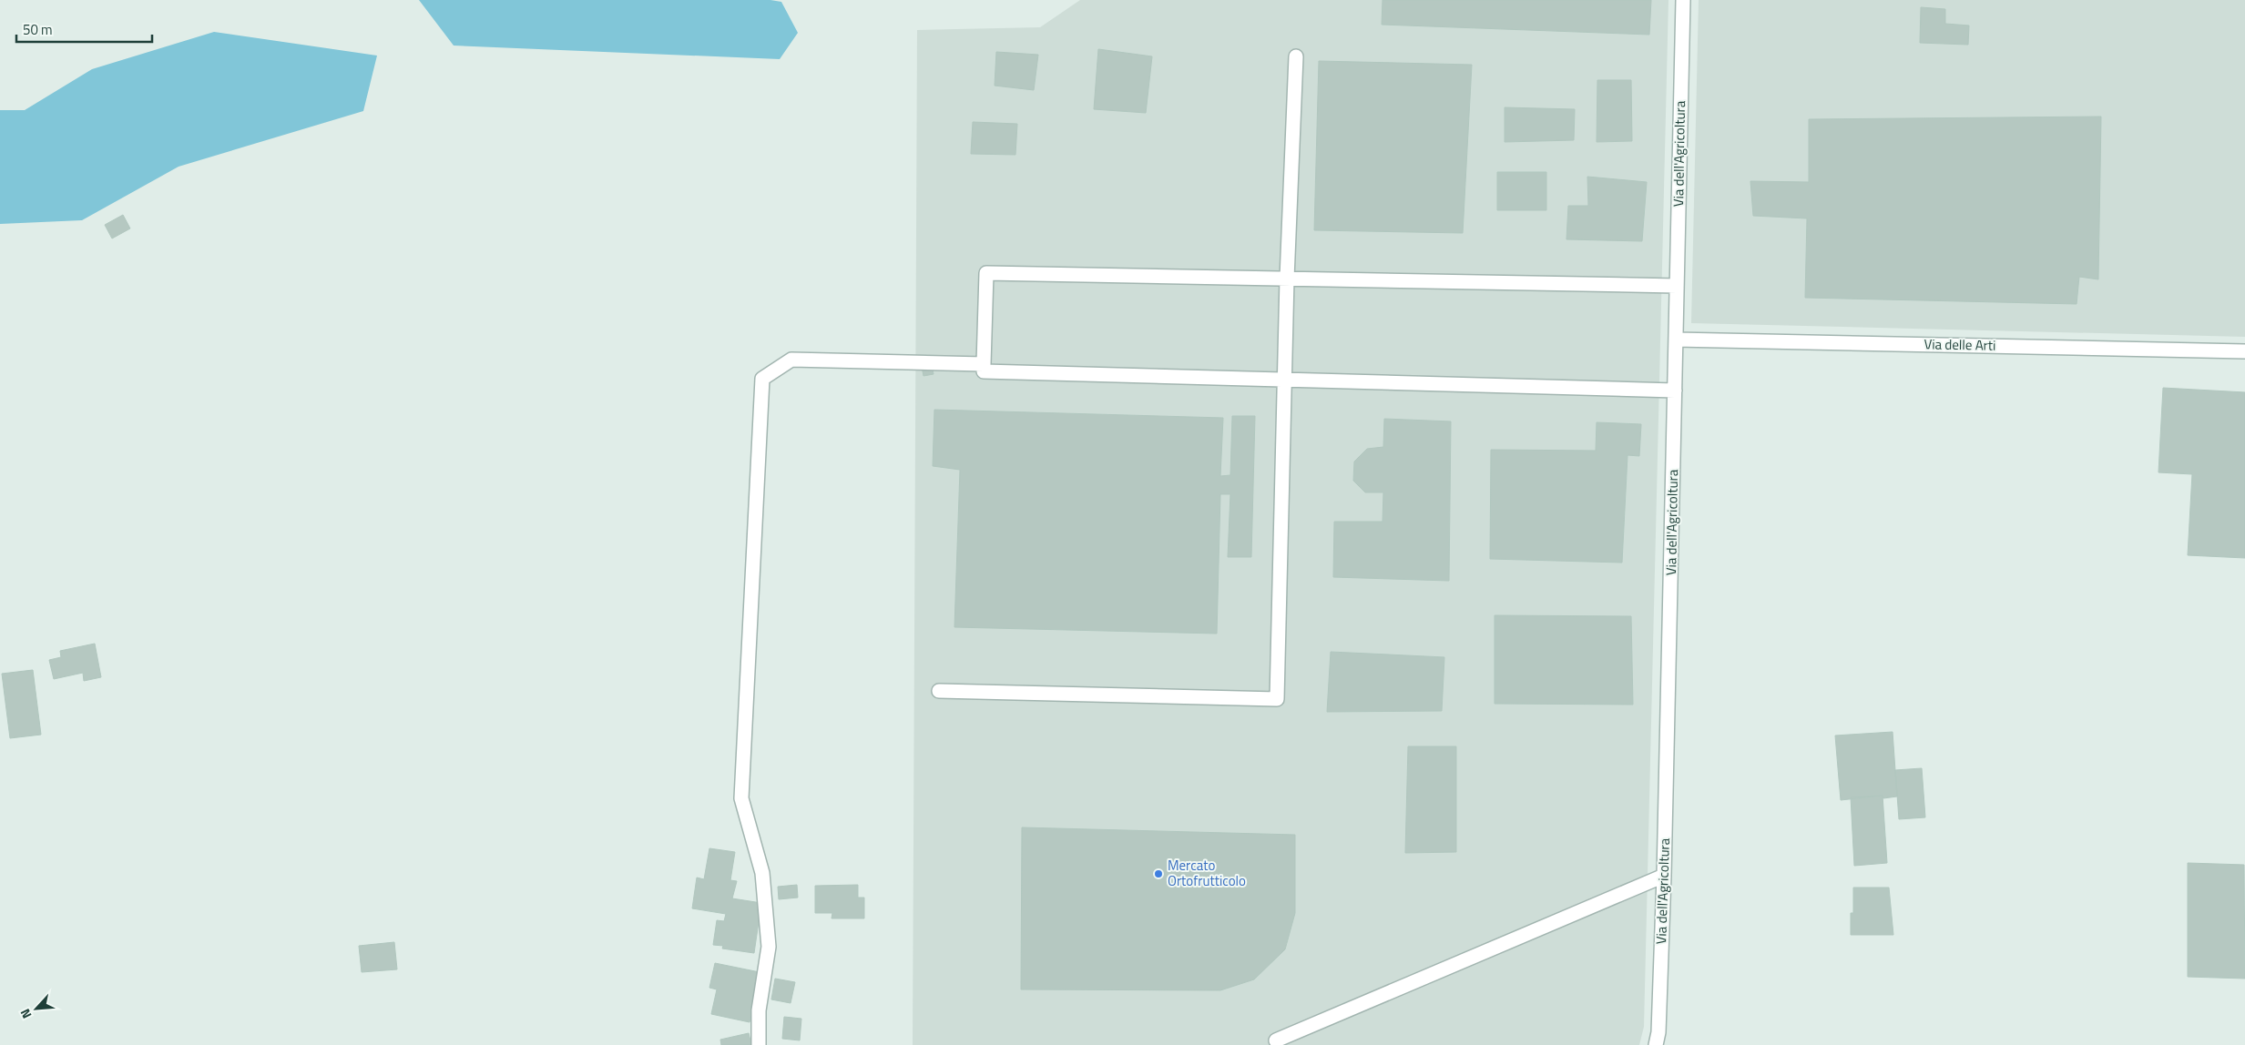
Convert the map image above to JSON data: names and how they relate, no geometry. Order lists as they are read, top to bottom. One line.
{"streets":{"street":["Via dell'Agricoltura","Via delle Arti"]},"crossings":[["Via dell'Agricoltura","Via delle Arti"]],"places":["Mercato Ortofrutticolo"],"scale_bar":"50 m","north":"bottom left"}
